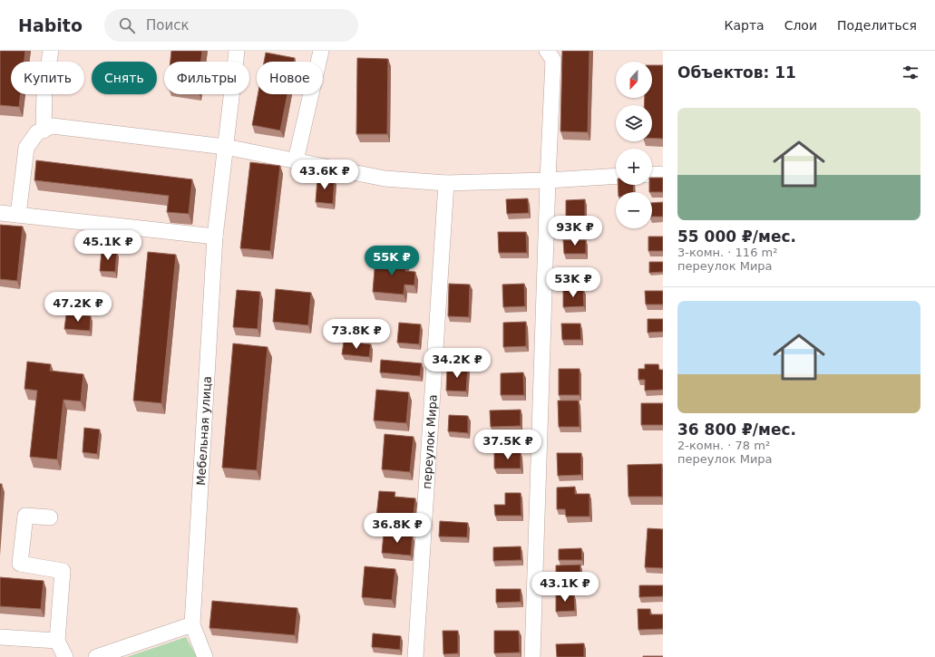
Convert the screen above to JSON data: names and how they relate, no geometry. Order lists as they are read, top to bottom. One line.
{"streets":{"street":["Мебельная улица","переулок Мира"]},"north":"bottom","page":{"header":"Habito","search":"Поиск","nav":["Карта","Слои","Поделиться"],"heading":"Объектов: 11","map_buttons":["+","−"],"chip":["Купить","Снять","Фильтры","Новое"],"list":[{"name":"55 000 ₽/мес.","note":"3-комн. · 116 m² · переулок Мира"},{"name":"36 800 ₽/мес.","note":"2-комн. · 78 m² · переулок Мира"}],"price":["43.6K ₽","93K ₽","45.1K ₽","55K ₽","53K ₽","47.2K ₽","73.8K ₽","34.2K ₽","37.5K ₽","36.8K ₽","43.1K ₽"]}}
